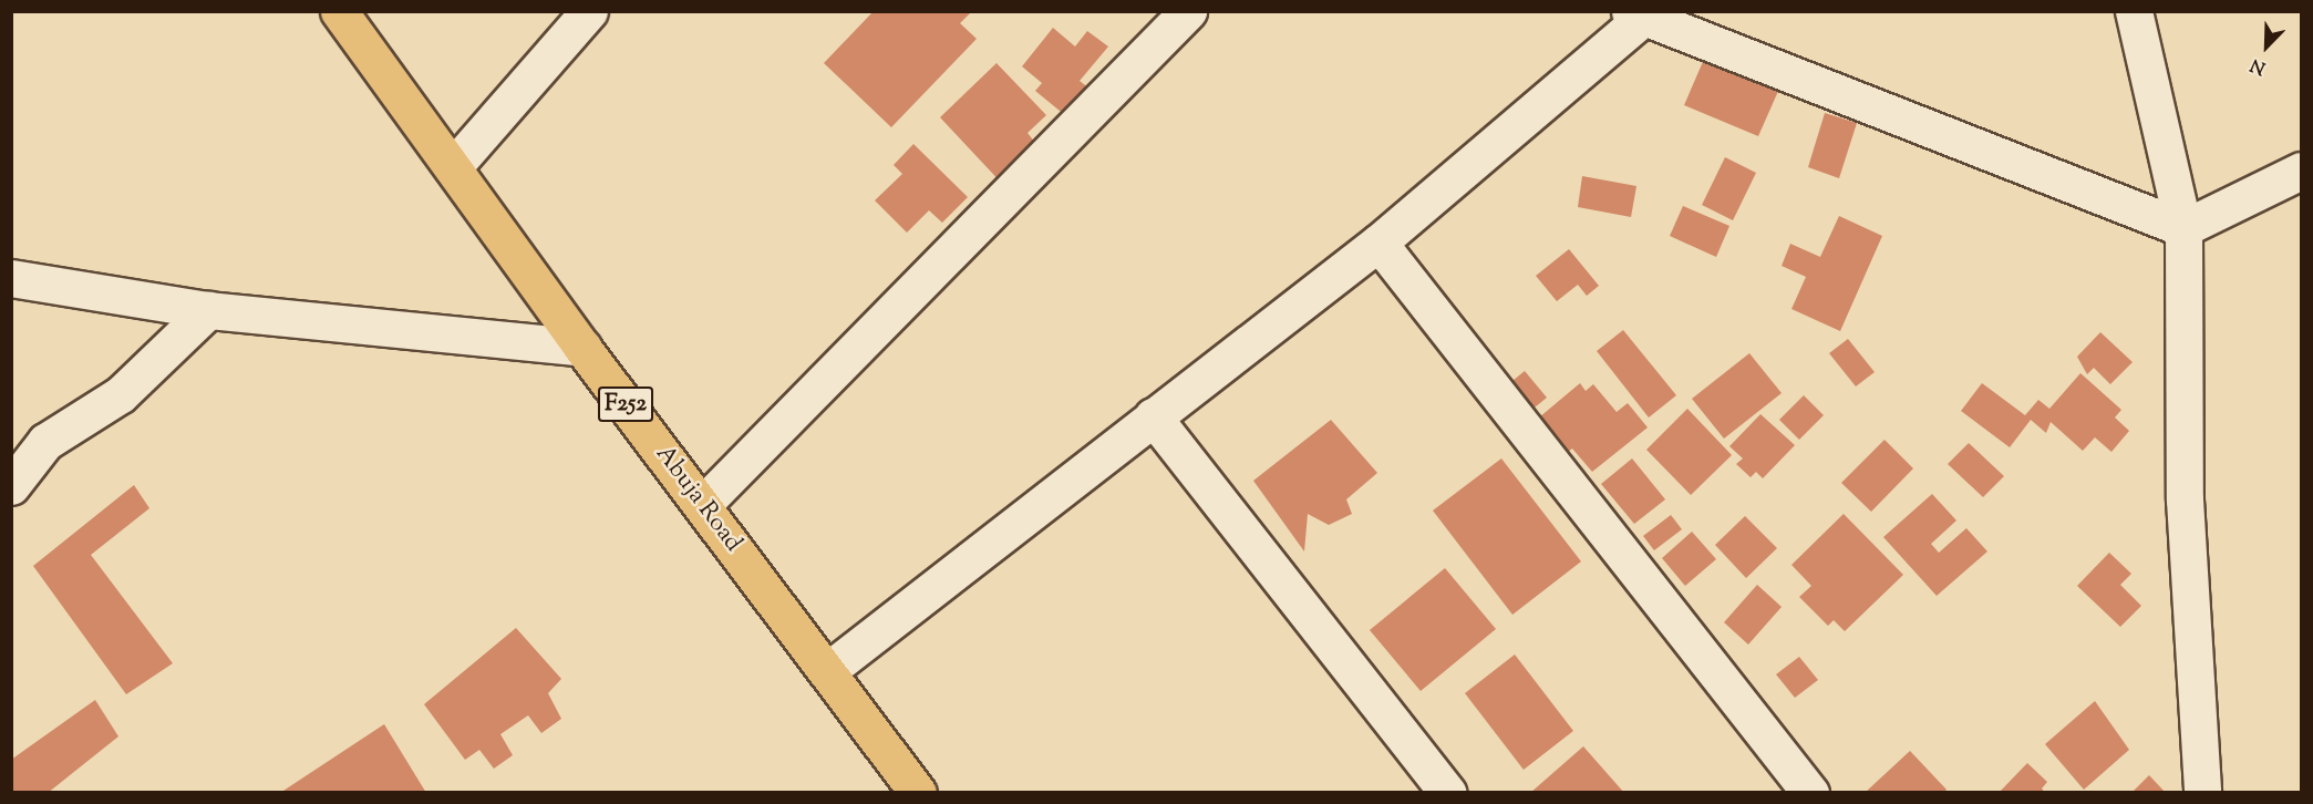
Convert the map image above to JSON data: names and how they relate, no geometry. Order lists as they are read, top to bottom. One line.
{"streets":{"main road":["F252","Abuja Road"]},"north":"bottom left"}
